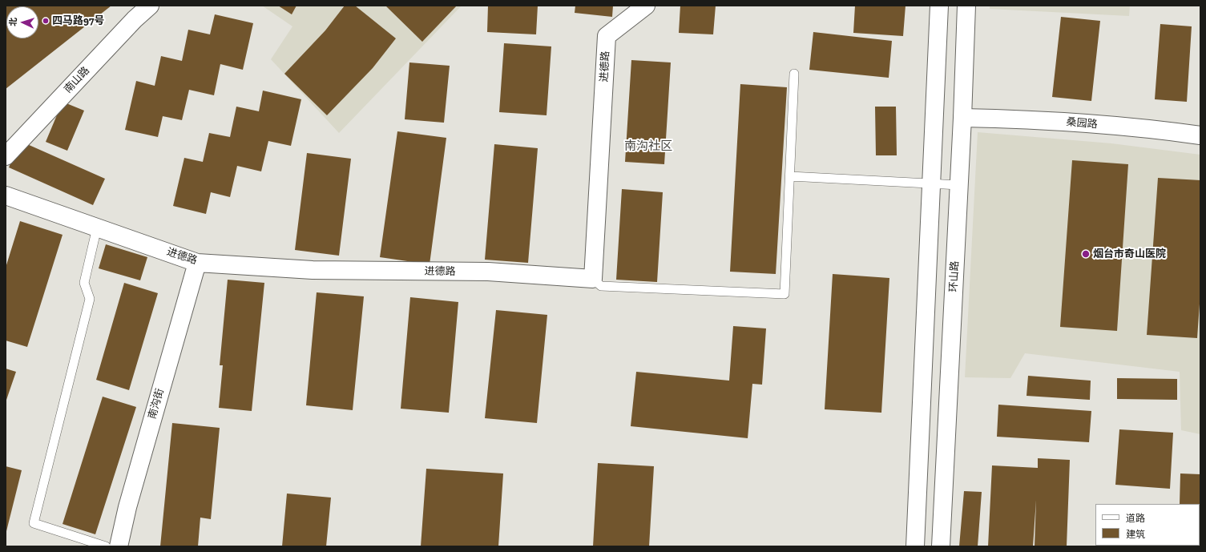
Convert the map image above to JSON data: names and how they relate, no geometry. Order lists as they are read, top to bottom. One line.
{"streets":{"street":["进德路","南山路","桑园路","环山路","南沟街"]},"crossings":[["进德路","南沟街"],["桑园路","环山路"]],"districts":["南沟社区"],"places":["四马路97号","烟台市奇山医院"],"legend":["道路","建筑"],"north":"left"}
